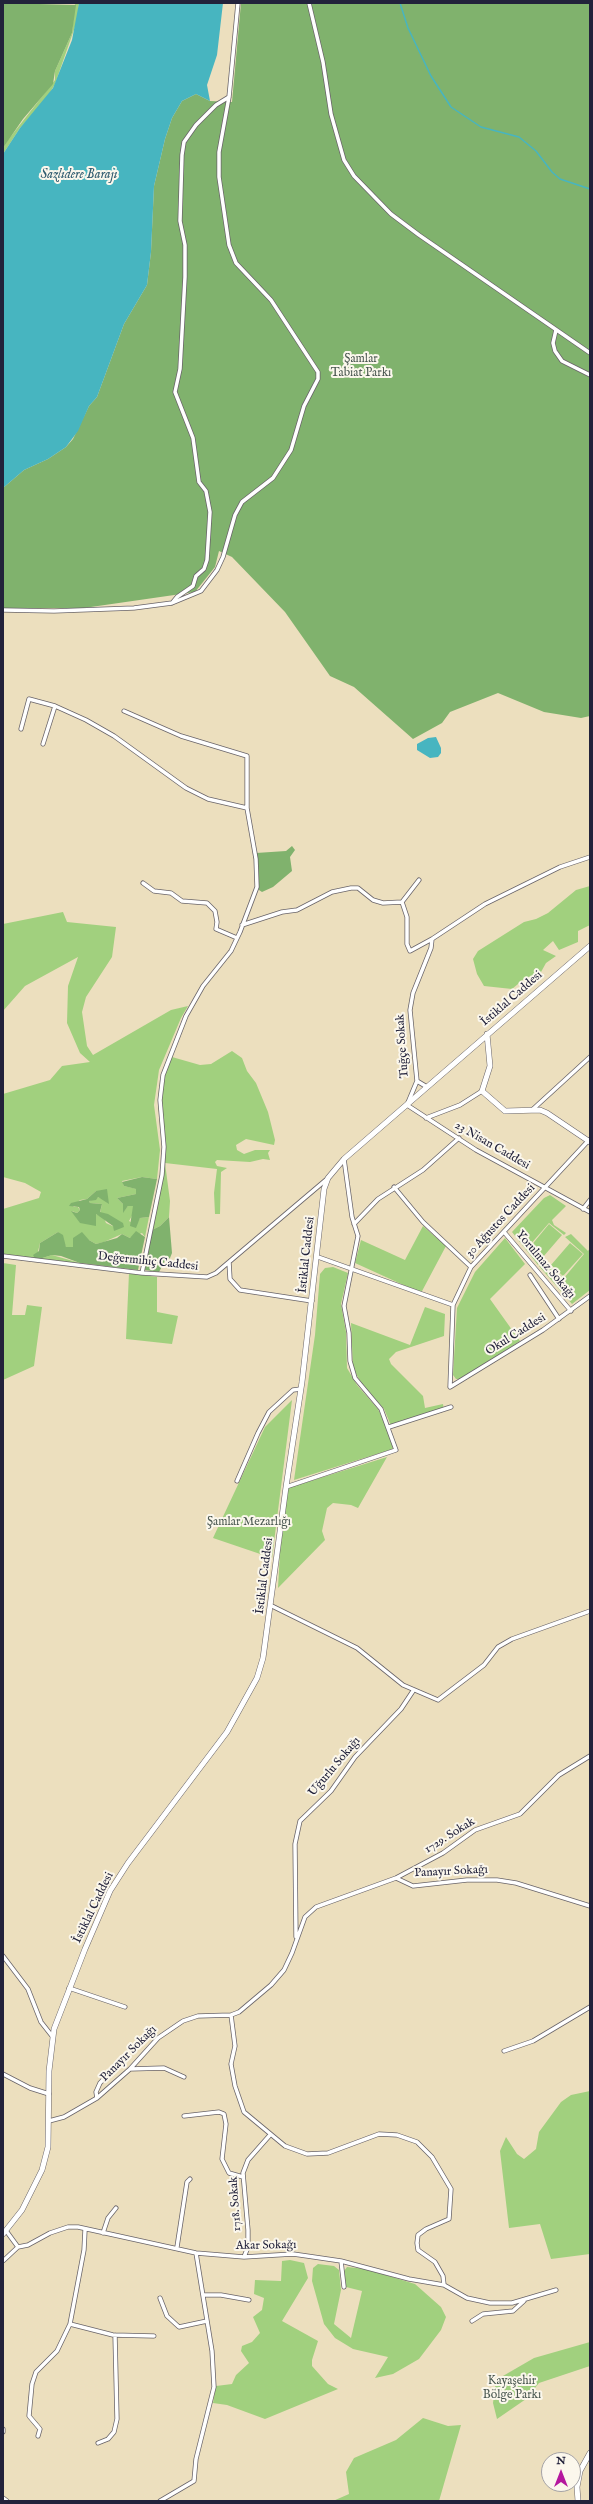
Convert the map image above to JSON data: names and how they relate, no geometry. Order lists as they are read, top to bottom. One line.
{"streets":{"main road":["İstiklal Caddesi"],"street":["Tuğçe Sokak","23 Nisan Caddesi","30 Ağustos Caddesi","Değermihiç Caddesi","Yorulmaz Sokağı","Okul Caddesi","Uğurlu Sokağı","1729. Sokak","Panayır Sokağı","1718. Sokak","Akar Sokağı"]},"crossings":[["İstiklal Caddesi","Tuğçe Sokak"],["İstiklal Caddesi","23 Nisan Caddesi"],["İstiklal Caddesi","Değermihiç Caddesi"],["İstiklal Caddesi","Panayır Sokağı"],["Tuğçe Sokak","23 Nisan Caddesi"],["23 Nisan Caddesi","30 Ağustos Caddesi"],["30 Ağustos Caddesi","Yorulmaz Sokağı"],["30 Ağustos Caddesi","Okul Caddesi"],["Yorulmaz Sokağı","Okul Caddesi"],["1729. Sokak","Panayır Sokağı"],["1718. Sokak","Akar Sokağı"]],"water":["Sazlıdere Barajı"],"parks":["Şamlar Tabiat Parkı","Şamlar Mezarlığı","Kayaşehir Bölge Parkı"],"north":"top"}
